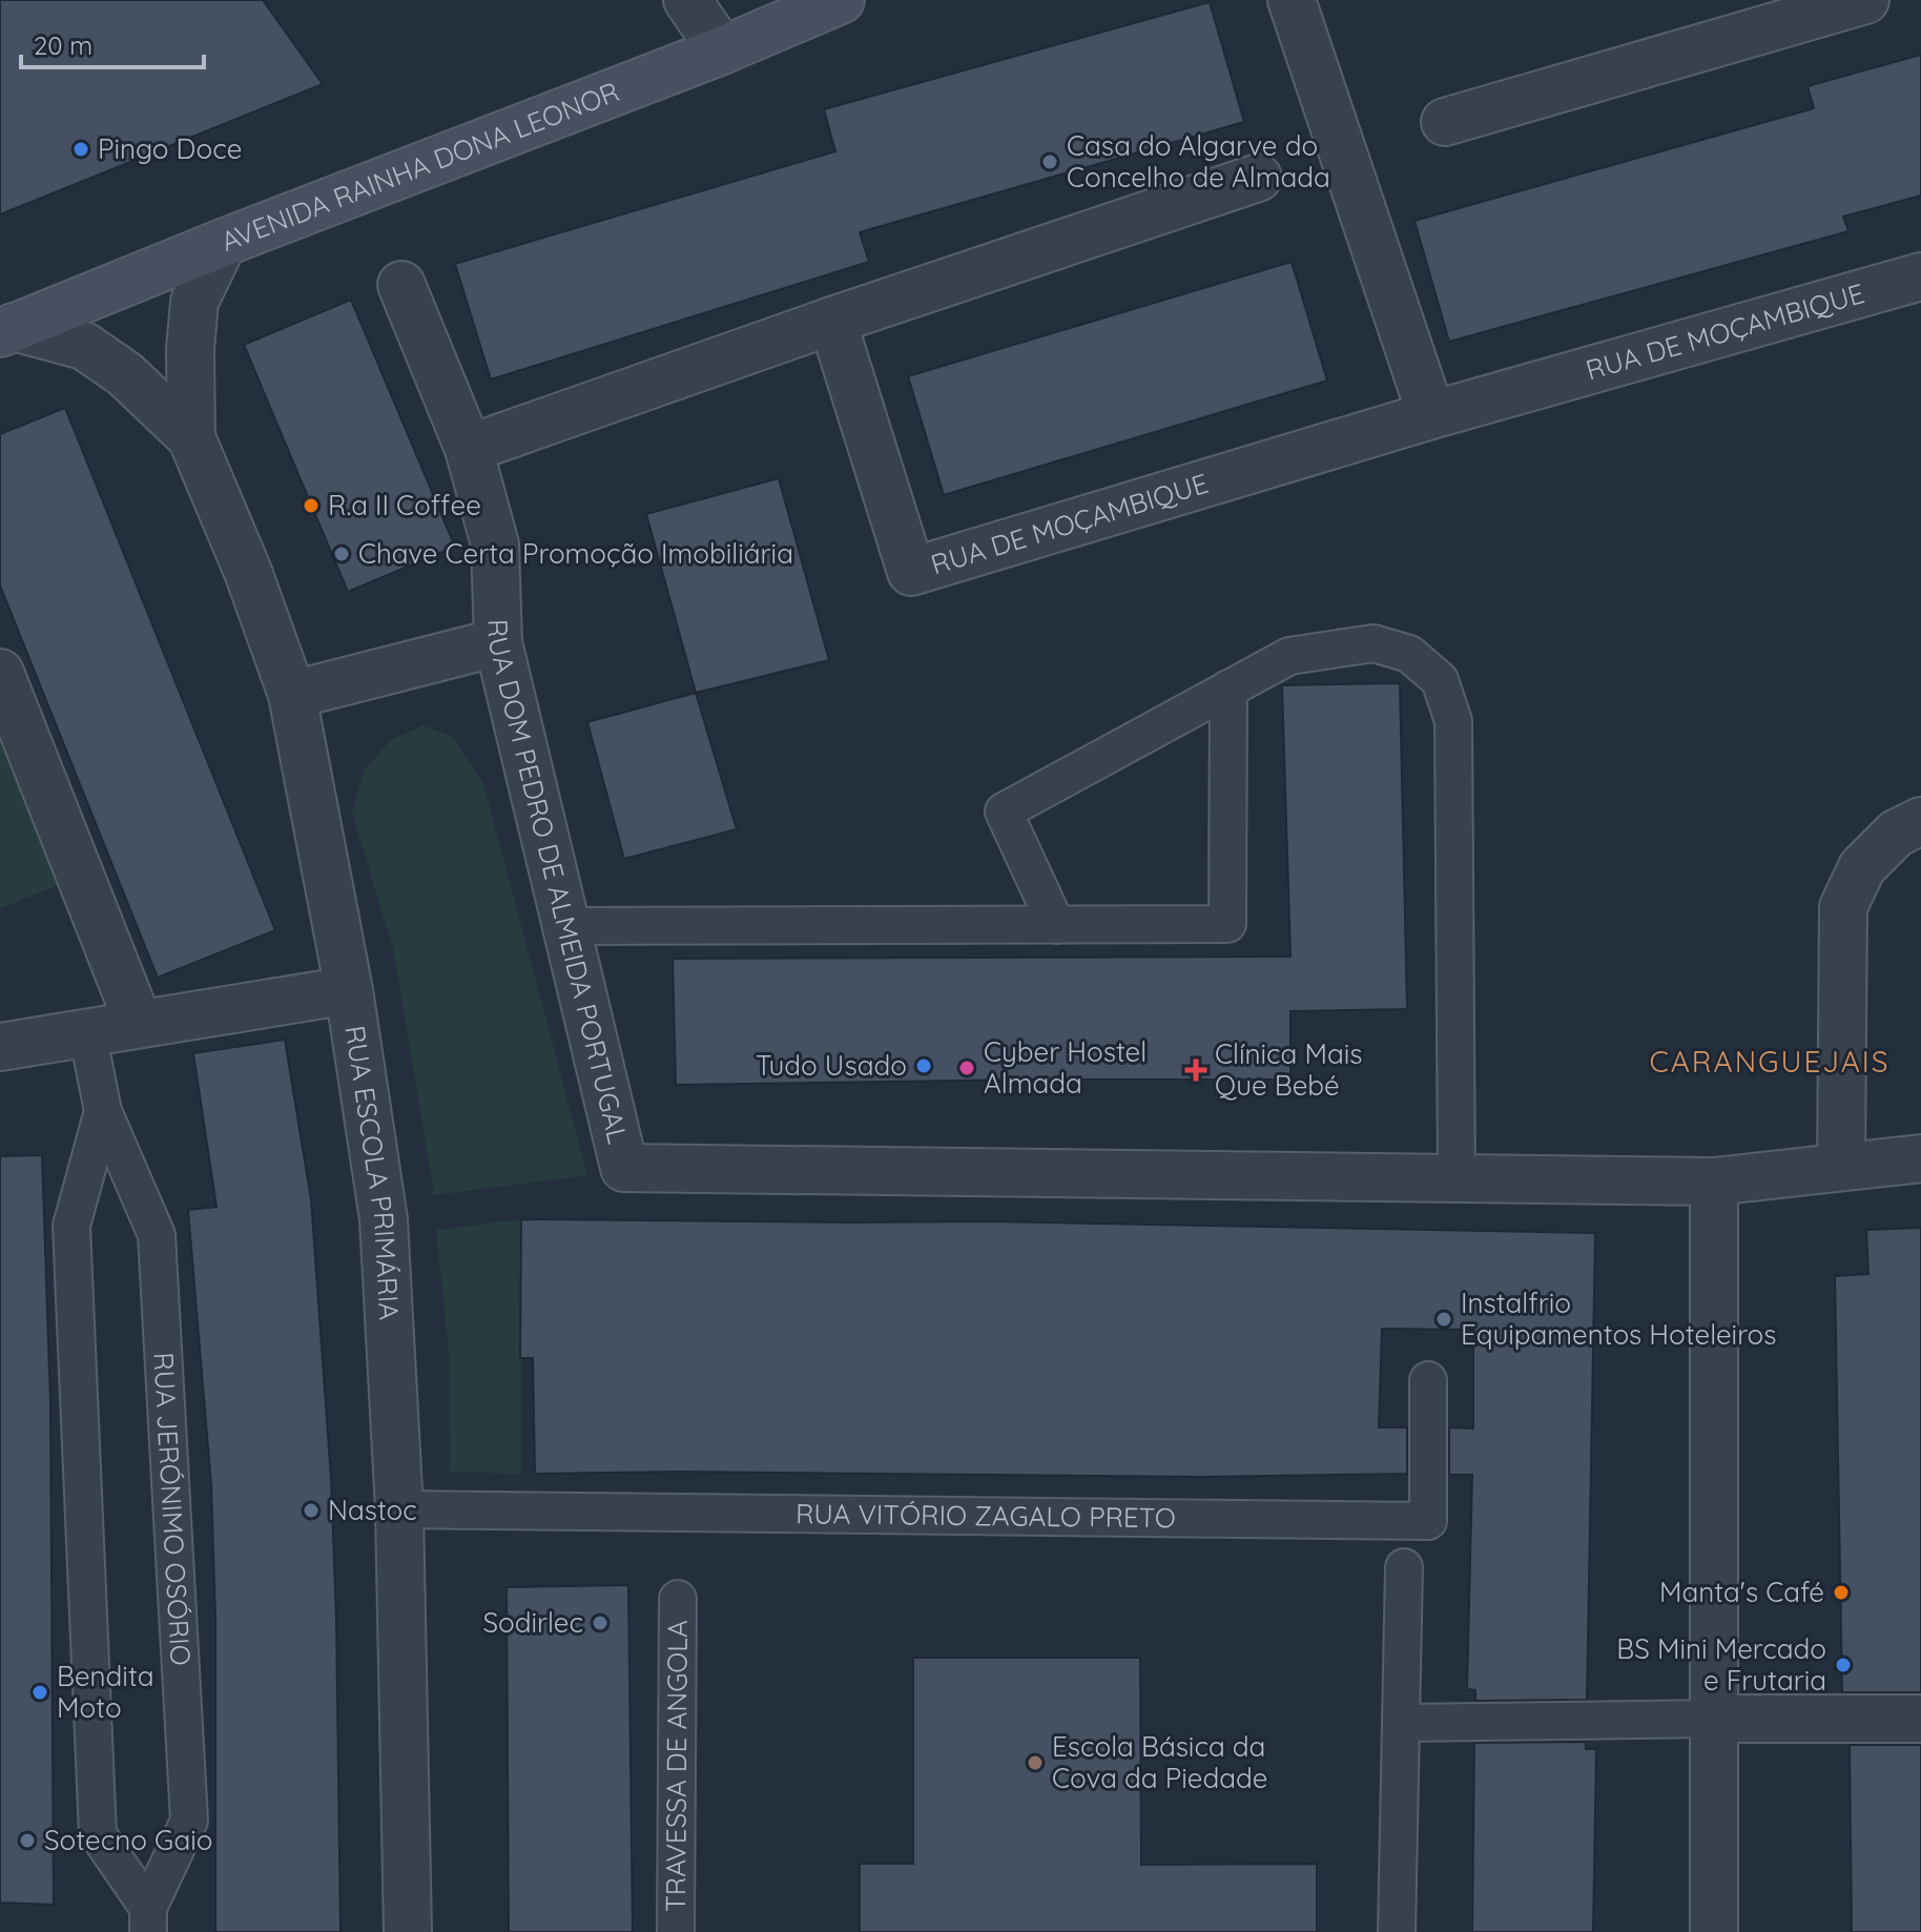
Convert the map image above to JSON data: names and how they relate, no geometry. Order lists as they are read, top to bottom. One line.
{"streets":{"main road":["AVENIDA RAINHA DONA LEONOR"],"street":["RUA DE MOÇAMBIQUE","RUA DOM PEDRO DE ALMEIDA PORTUGAL","RUA ESCOLA PRIMÁRIA"],"lane":["RUA JERÓNIMO OSÓRIO","RUA VITÓRIO ZAGALO PRETO","TRAVESSA DE ANGOLA"]},"crossings":[["AVENIDA RAINHA DONA LEONOR","RUA ESCOLA PRIMÁRIA"],["RUA ESCOLA PRIMÁRIA","RUA VITÓRIO ZAGALO PRETO"]],"districts":["CARANGUEJAIS"],"places":{"other":["Pingo Doce","Casa do Algarve do Concelho de Almada","R.a II Coffee","Chave Certa Promoção Imobiliária","Tudo Usado","Cyber Hostel Almada","Instalfrio Equipamentos Hoteleiros","Nastoc","Manta's Café","Sodirlec","BS Mini Mercado e Frutaria","Bendita Moto","Escola Básica da Cova da Piedade","Sotecno Gaio"],"health":["Clínica Mais Que Bebé"]},"scale_bar":"20 m"}
